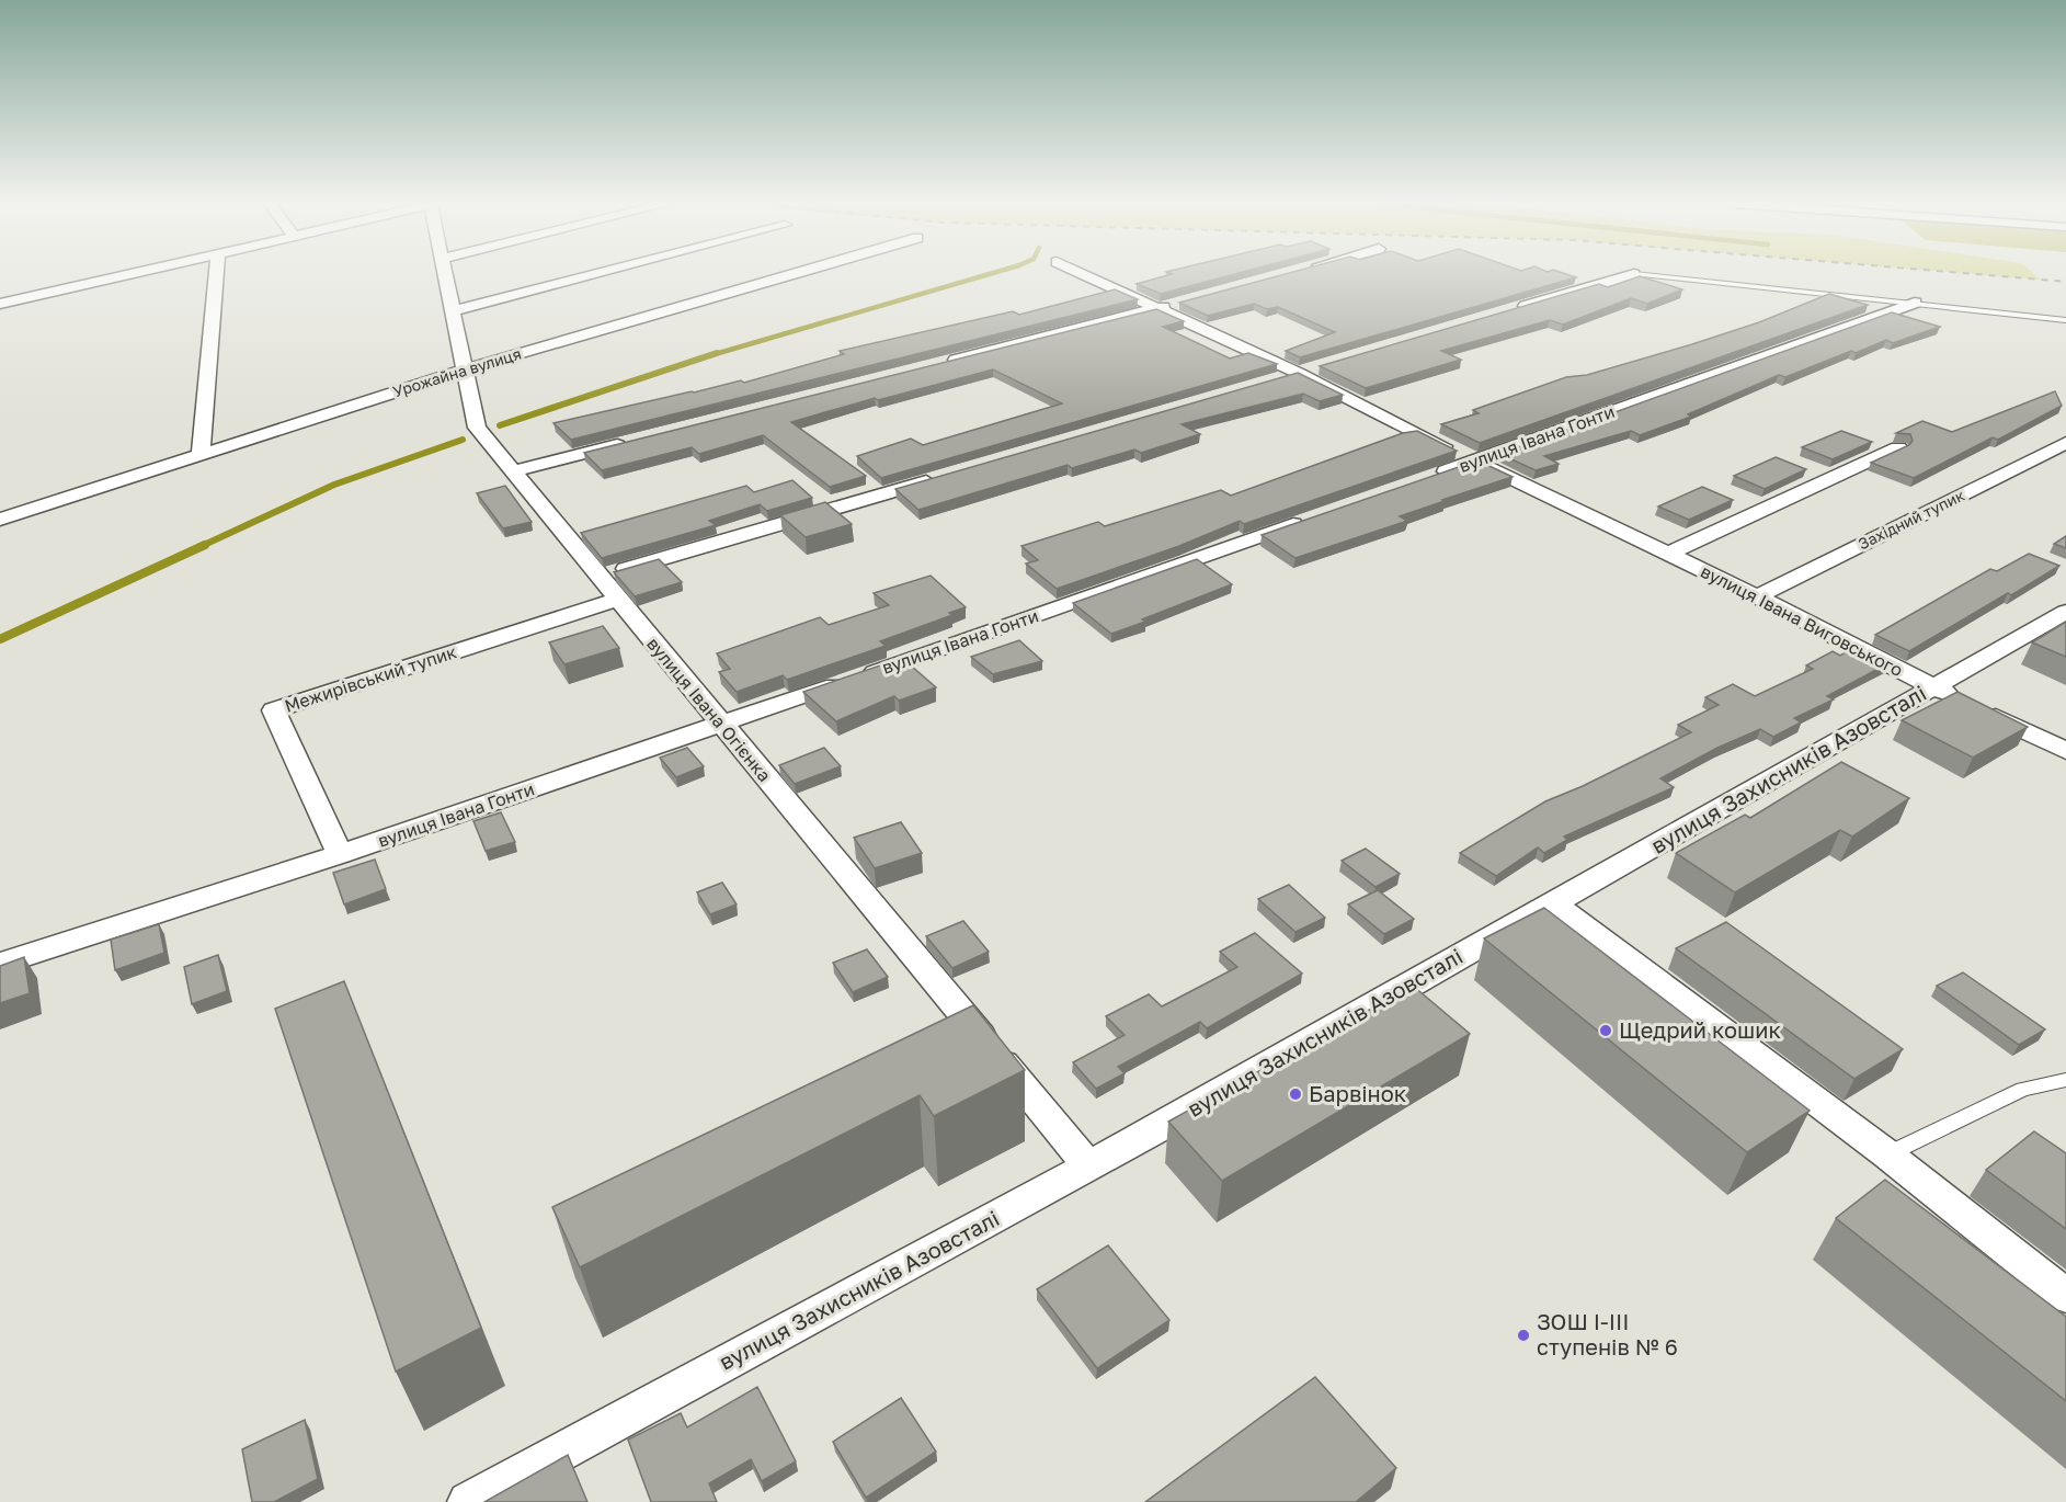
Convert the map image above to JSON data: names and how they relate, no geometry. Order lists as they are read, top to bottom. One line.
{"streets":{"street":["Урожайна вулиця","вулиця Івана Гонти","Західний тупик","вулиця Івана Виговського","Межирівський тупик","вулиця Івана Огієнка","вулиця Захисників Азовсталі"]},"crossings":[["Урожайна вулиця","вулиця Івана Огієнка"],["вулиця Івана Гонти","вулиця Івана Виговського"],["вулиця Івана Гонти","Межирівський тупик"],["вулиця Івана Гонти","вулиця Івана Огієнка"],["Західний тупик","вулиця Івана Виговського"],["вулиця Івана Виговського","вулиця Захисників Азовсталі"],["Межирівський тупик","вулиця Івана Огієнка"],["вулиця Івана Огієнка","вулиця Захисників Азовсталі"]],"places":["Щедрий кошик","Барвінок","ЗОШ I-III ступенів № 6"]}
